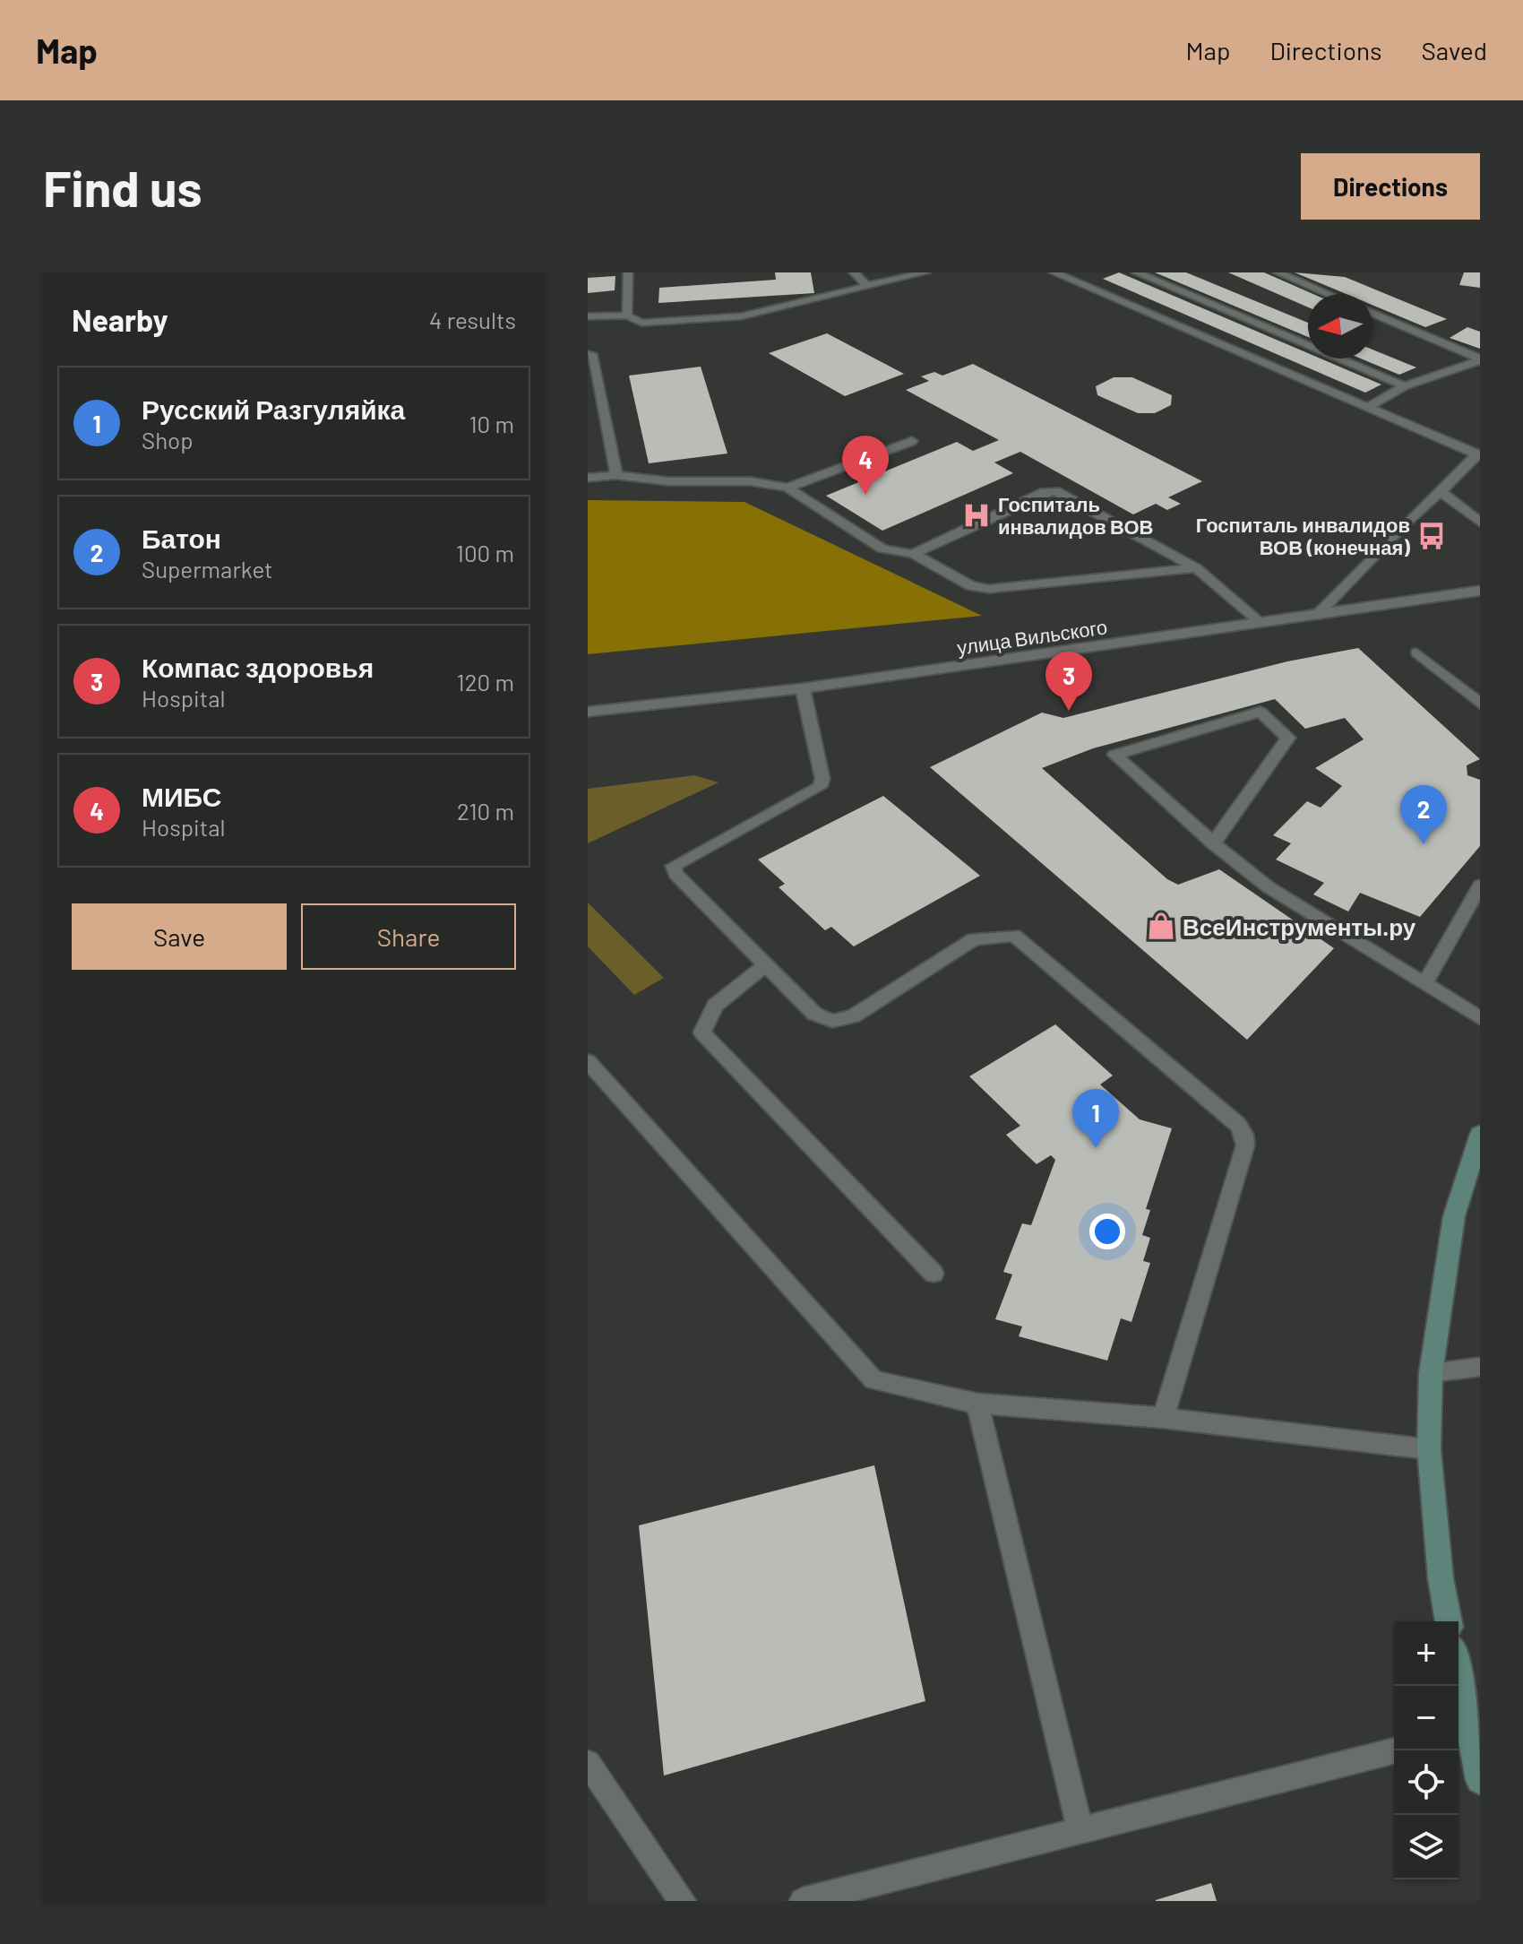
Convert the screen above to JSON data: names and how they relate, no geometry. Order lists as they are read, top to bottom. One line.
{"streets":{"street":["улица Вильского"]},"places":{"hospital":["Госпиталь инвалидов ВОВ"],"bus stop":["Госпиталь инвалидов ВОВ (конечная)"],"shop":["ВсеИнструменты.ру"]},"north":"left","page":{"header":"Map","nav":["Map","Directions","Saved"],"buttons":["Directions",["Save","Share"]],"title":"Find us","heading":["Nearby","4 results"],"list":[{"mark":"1","name":"Русский Разгуляйка","note":"Shop","value":"10 m"},{"mark":"2","name":"Батон","note":"Supermarket","value":"100 m"},{"mark":"3","name":"Компас здоровья","note":"Hospital","value":"120 m"},{"mark":"4","name":"МИБС","note":"Hospital","value":"210 m"}],"pins":["4","3","2","1"],"map_buttons":["+","−"]}}
